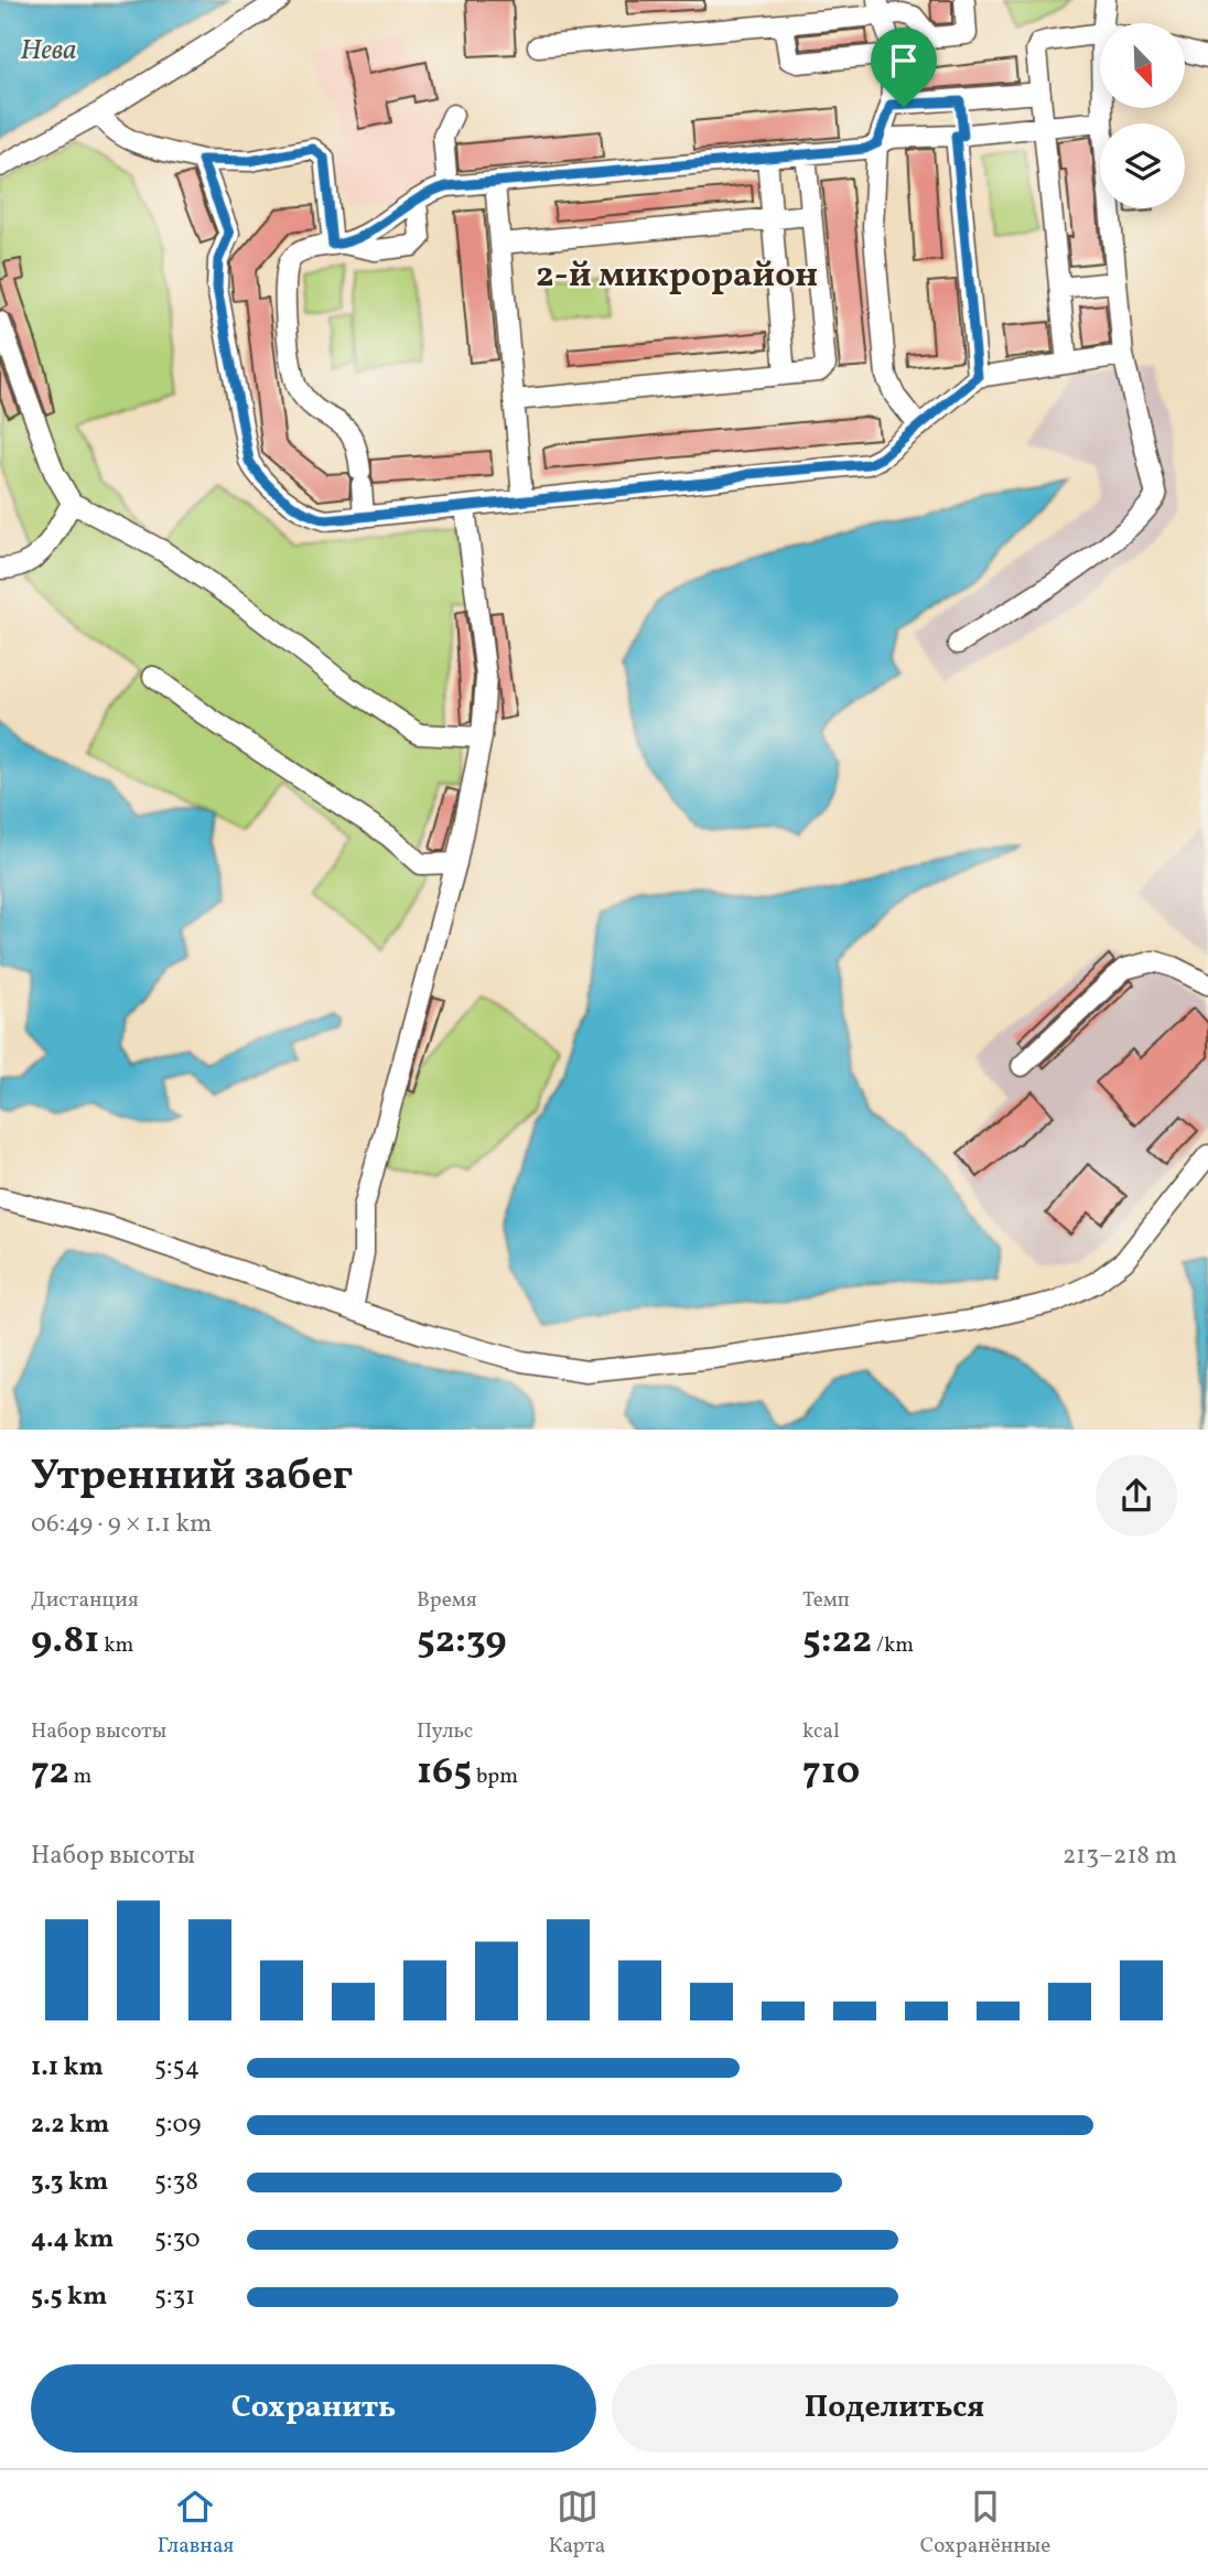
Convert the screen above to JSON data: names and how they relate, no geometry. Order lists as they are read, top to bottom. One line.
{"districts":["2-й микрорайон"],"water":["Нева"],"north":"bottom right","page":{"heading":["Утренний забег","06:49 · 9 × 1.1 km"],"stats":[["Дистанция","9.81 km"],["Время","52:39"],["Темп","5:22 /km"],["Набор высоты","72 m"],["Пульс","165 bpm"],["kcal","710"]],"chart":["Набор высоты","213–218 m"],"list":[{"name":"1.1 km","note":"5:54"},{"name":"2.2 km","note":"5:09"},{"name":"3.3 km","note":"5:38"},{"name":"4.4 km","note":"5:30"},{"name":"5.5 km","note":"5:31"}],"buttons":["Сохранить","Поделиться"],"tabs":["Главная","Карта","Сохранённые"]}}
